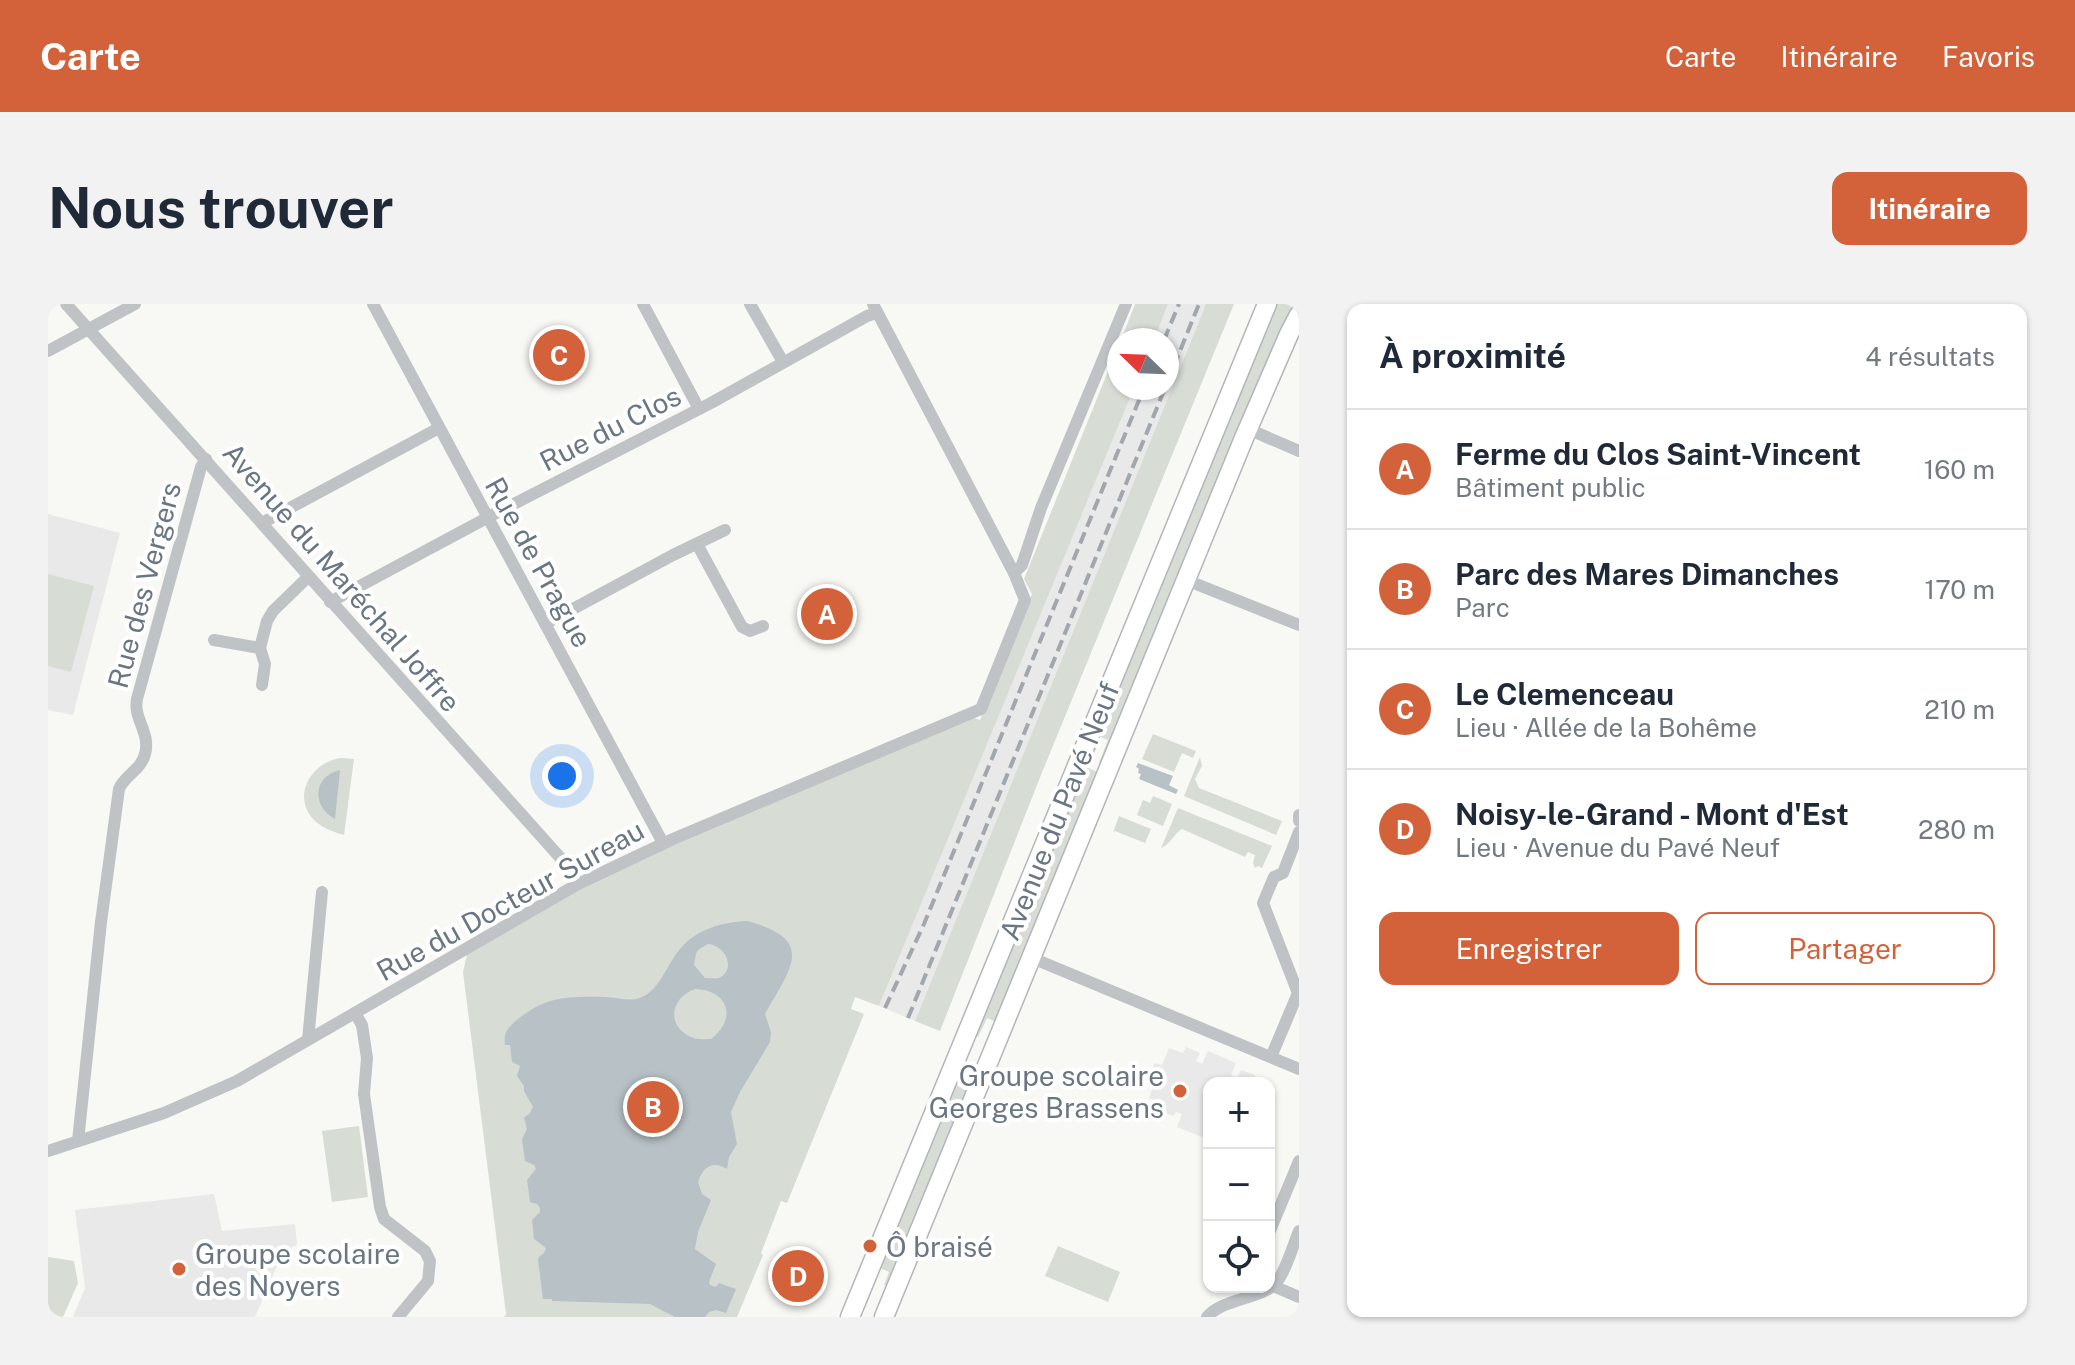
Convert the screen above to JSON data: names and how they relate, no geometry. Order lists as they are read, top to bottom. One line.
{"streets":{"main road":["Avenue du Pavé Neuf"],"street":["Rue du Clos","Rue de Prague","Avenue du Maréchal Joffre","Rue des Vergers","Rue du Docteur Sureau"]},"crossings":[["Rue du Clos","Rue de Prague"],["Rue du Clos","Avenue du Maréchal Joffre"],["Rue de Prague","Rue du Docteur Sureau"],["Avenue du Maréchal Joffre","Rue des Vergers"],["Avenue du Maréchal Joffre","Rue du Docteur Sureau"],["Rue des Vergers","Rue du Docteur Sureau"]],"places":["Groupe scolaire Georges Brassens","Ô braisé","Groupe scolaire des Noyers"],"north":"top left","page":{"header":"Carte","nav":["Carte","Itinéraire","Favoris"],"buttons":["Itinéraire",["Enregistrer","Partager"]],"title":"Nous trouver","heading":["À proximité","4 résultats"],"pins":["C","A","B","D"],"list":[{"mark":"A","name":"Ferme du Clos Saint-Vincent","note":"Bâtiment public","value":"160 m"},{"mark":"B","name":"Parc des Mares Dimanches","note":"Parc","value":"170 m"},{"mark":"C","name":"Le Clemenceau","note":"Lieu · Allée de la Bohême","value":"210 m"},{"mark":"D","name":"Noisy-le-Grand - Mont d'Est","note":"Lieu · Avenue du Pavé Neuf","value":"280 m"}],"map_buttons":["+","−"]}}
